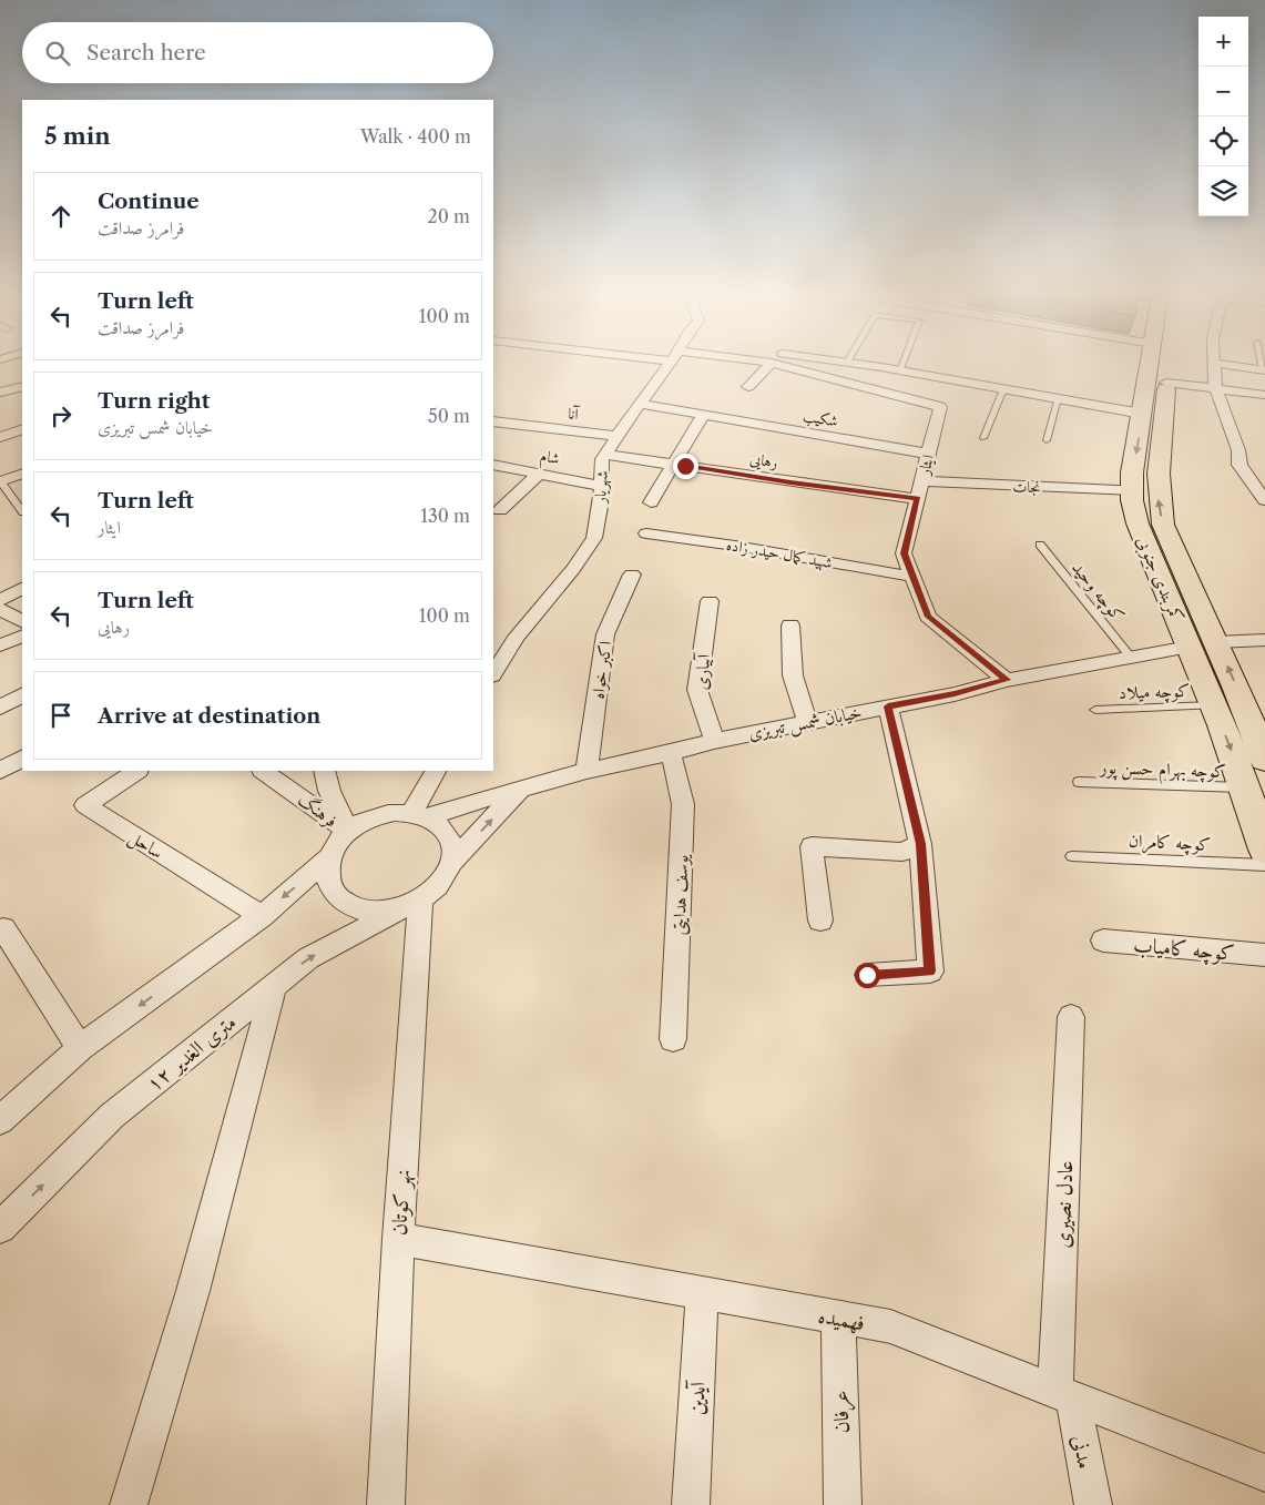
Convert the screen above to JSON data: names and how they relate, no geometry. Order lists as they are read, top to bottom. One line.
{"streets":{"main road":["کمربندی جنوبی"],"street":["آنا","شکیب","شام","رهایی","ایثار","شهریار","نجات","شهید کمال حیدر زاده","اکبر خواه","آبیاری","خیابان شمس تبریزی","فرهنگ","ساحل","یوسف هدایتی","کوچه کامیاب","۱۲ متری الغدیر","نهر کوتان","عادل نصیری","فهمیده","آیدین","عرفان","مدنی"],"lane":["کوچه وحید","کوچه میلاد","کوچه بهرام حسن پور","کوچه کامران"]},"crossings":[["آنا","شهریار"],["شکیب","ایثار"],["شکیب","شهریار"],["شام","شهریار"],["رهایی","ایثار"],["رهایی","شهریار"],["ایثار","نجات"],["ایثار","شهید کمال حیدر زاده"],["ایثار","خیابان شمس تبریزی"],["نجات","کمربندی جنوبی"],["کمربندی جنوبی","کوچه میلاد"],["کمربندی جنوبی","خیابان شمس تبریزی"],["کمربندی جنوبی","کوچه بهرام حسن پور"],["کوچه وحید","خیابان شمس تبریزی"],["اکبر خواه","خیابان شمس تبریزی"],["آبیاری","خیابان شمس تبریزی"],["خیابان شمس تبریزی","فرهنگ"],["خیابان شمس تبریزی","یوسف هدایتی"],["خیابان شمس تبریزی","۱۲ متری الغدیر"],["خیابان شمس تبریزی","نهر کوتان"],["فرهنگ","۱۲ متری الغدیر"],["فرهنگ","نهر کوتان"],["۱۲ متری الغدیر","نهر کوتان"],["نهر کوتان","فهمیده"],["عادل نصیری","فهمیده"],["عادل نصیری","مدنی"],["فهمیده","آیدین"],["فهمیده","عرفان"],["فهمیده","مدنی"]],"page":{"map_buttons":["+","−"],"search":"Search here","heading":["5 min","Walk · 400 m"],"list":[["Continue","فرامرز صداقت","20 m"],["Turn left","فرامرز صداقت","100 m"],["Turn right","خیابان شمس تبریزی","50 m"],["Turn left","ایثار","130 m"],["Turn left","رهایی","100 m"],"Arrive at destination"]}}
